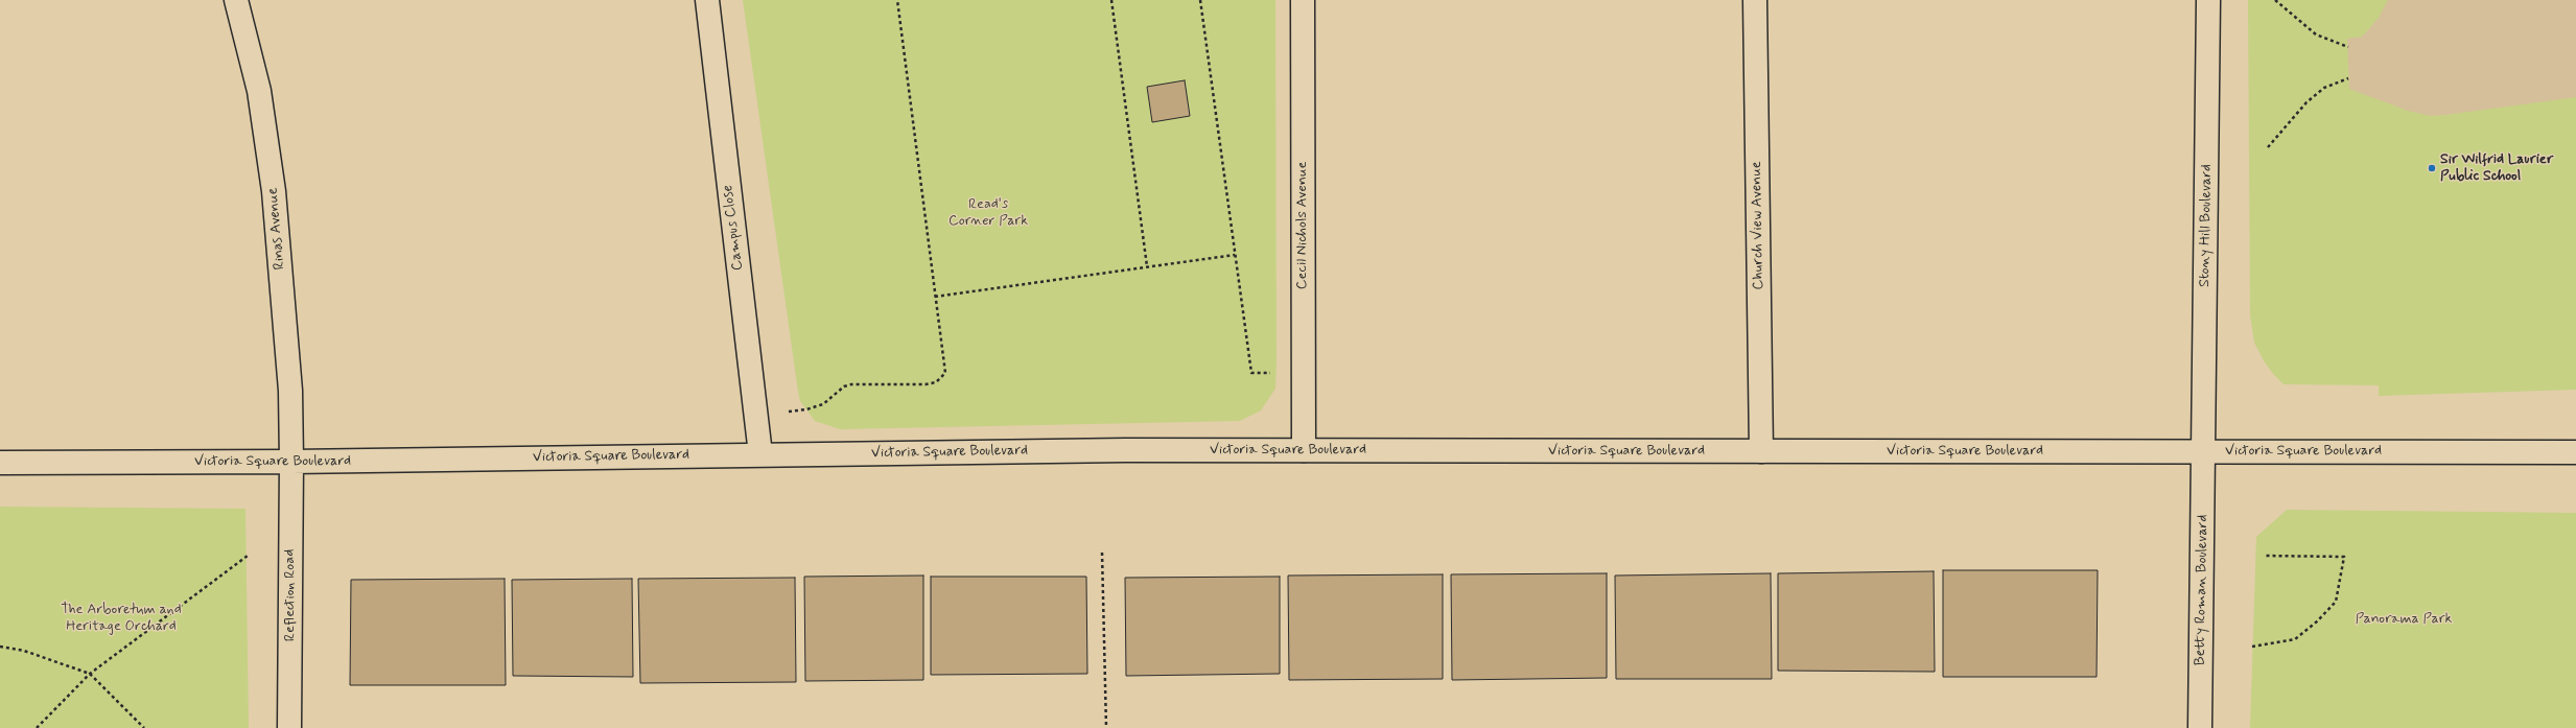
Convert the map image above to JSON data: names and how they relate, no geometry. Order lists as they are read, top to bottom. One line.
{"streets":{"street":["Cecil Nichols Avenue","Church View Avenue","Stony Hill Boulevard","Campus Close","Rinas Avenue","Victoria Square Boulevard","Betty Roman Boulevard","Reflection Road"]},"crossings":[["Cecil Nichols Avenue","Victoria Square Boulevard"],["Church View Avenue","Victoria Square Boulevard"],["Stony Hill Boulevard","Victoria Square Boulevard"],["Stony Hill Boulevard","Betty Roman Boulevard"],["Campus Close","Victoria Square Boulevard"],["Rinas Avenue","Victoria Square Boulevard"],["Rinas Avenue","Reflection Road"],["Victoria Square Boulevard","Betty Roman Boulevard"],["Victoria Square Boulevard","Reflection Road"]],"parks":["Read's Corner Park","The Arboretum and Heritage Orchard","Panorama Park"],"places":["Sir Wilfrid Laurier Public School"]}
